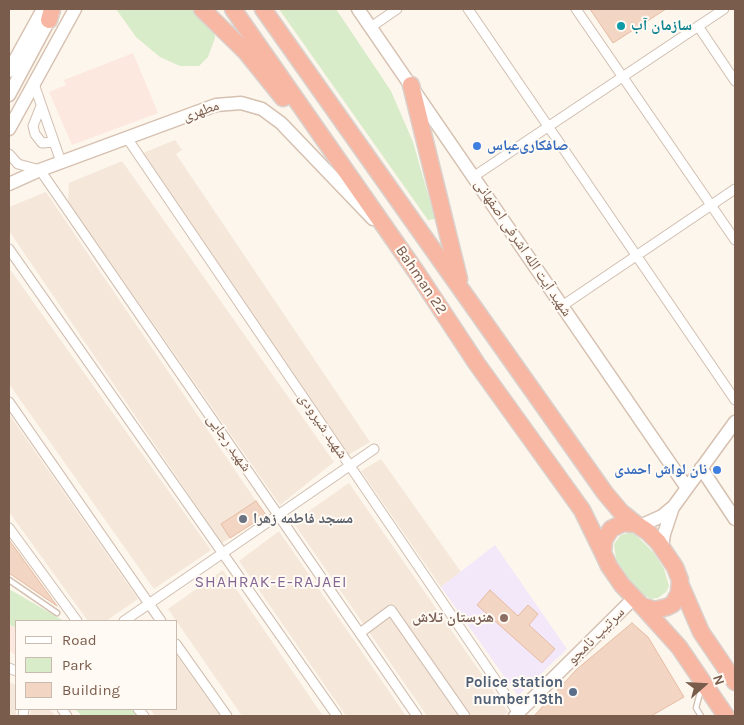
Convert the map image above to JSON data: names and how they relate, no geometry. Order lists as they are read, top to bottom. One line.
{"streets":{"highway":["Bahman 22"],"main road":["مطهری","شهید آیت الله اشرفی اصفهانی","سرتیپ نامجو"],"street":["شهید شیرودی","شهید رجایی"]},"crossings":[["مطهری","شهید شیرودی"],["مطهری","شهید رجایی"],["Bahman 22","سرتیپ نامجو"],["شهید شیرودی","سرتیپ نامجو"]],"districts":["SHAHRAK-E-RAJAEI"],"places":["سازمان آب","صافکاری‌عباس","نان لواش احمدی","مسجد فاطمه زهرا","هنرستان تلاش","Police station number 13th"],"legend":["Road","Park","Building"],"north":"right"}
